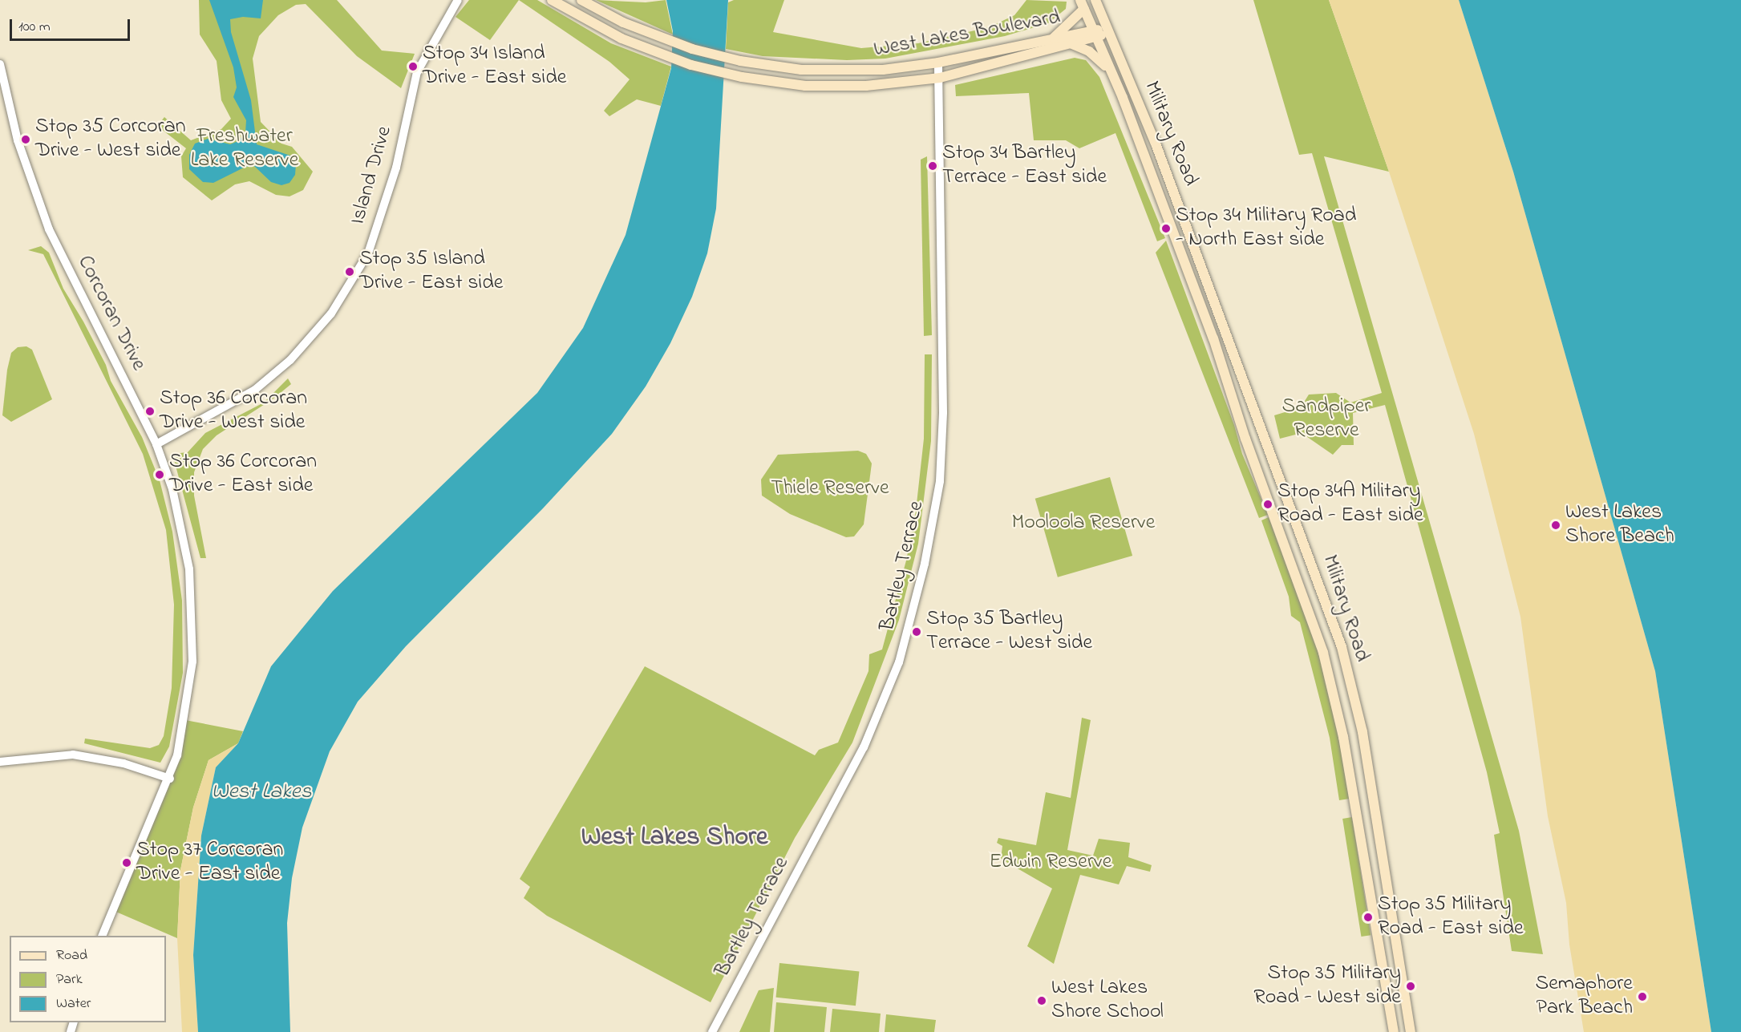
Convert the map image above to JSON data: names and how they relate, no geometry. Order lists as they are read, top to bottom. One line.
{"streets":{"main road":["West Lakes Boulevard","Military Road"],"street":["Island Drive","Corcoran Drive","Bartley Terrace"]},"crossings":[["West Lakes Boulevard","Military Road"],["West Lakes Boulevard","Bartley Terrace"],["Island Drive","Corcoran Drive"]],"districts":["West Lakes Shore"],"water":["West Lakes"],"parks":["Freshwater Lake Reserve","Sandpiper Reserve","Thiele Reserve","Mooloola Reserve","Edwin Reserve"],"places":["Stop 34 Island Drive - East side","Stop 35 Corcoran Drive - West side","Stop 34 Bartley Terrace - East side","Stop 34 Military Road - North East side","Stop 35 Island Drive - East side","Stop 36 Corcoran Drive - West side","Stop 36 Corcoran Drive - East side","Stop 34A Military Road - East side","West Lakes Shore Beach","Stop 35 Bartley Terrace - West side","Stop 37 Corcoran Drive - East side","Stop 35 Military Road - East side","Stop 35 Military Road - West side","Semaphore Park Beach","West Lakes Shore School"],"legend":["Road","Park","Water"],"scale_bar":"100 m"}
